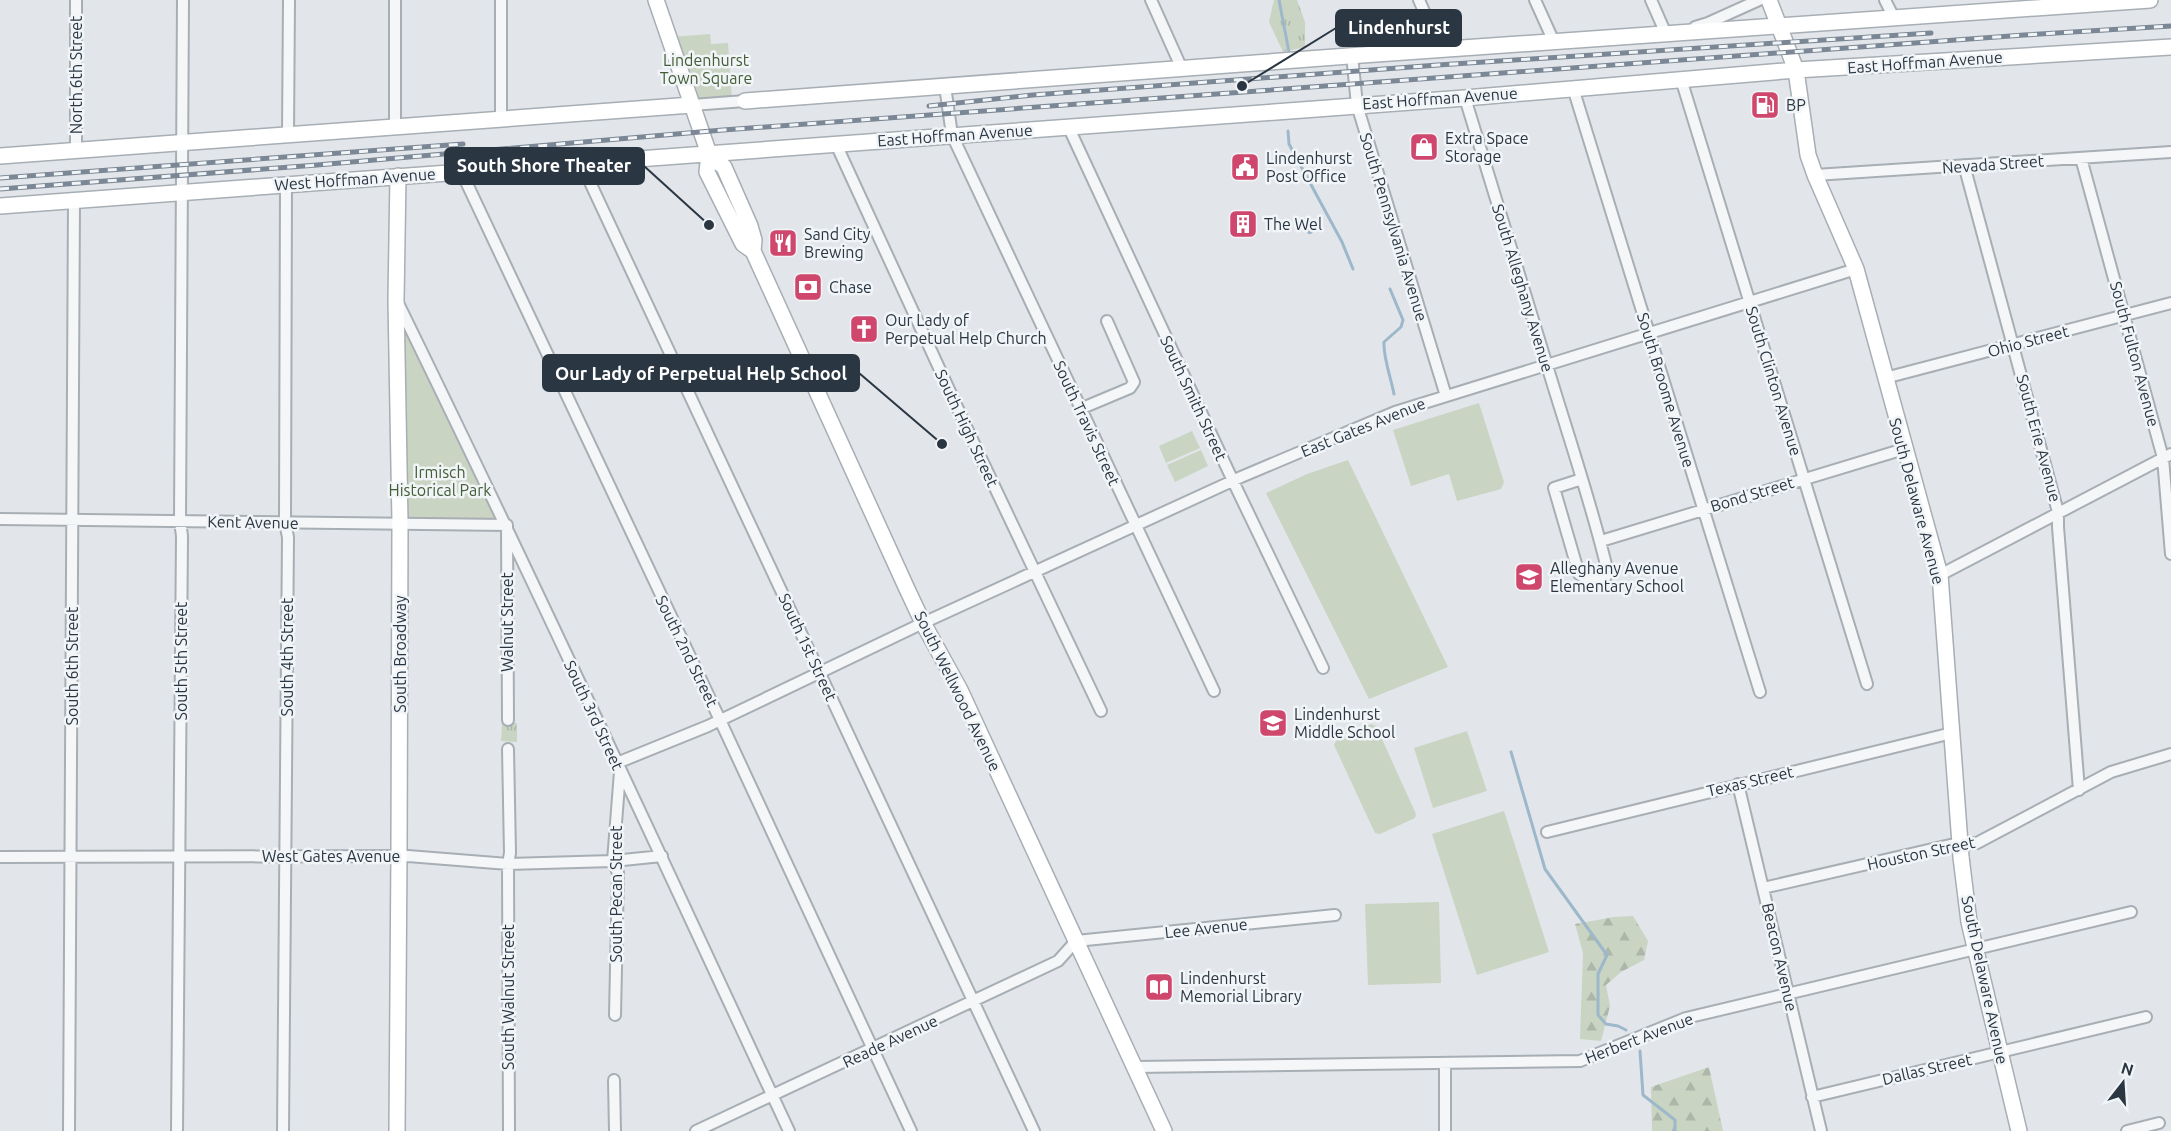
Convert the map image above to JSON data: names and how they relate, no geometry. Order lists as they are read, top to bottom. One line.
{"streets":{"street":["East Hoffman Avenue","North 6th Street","Nevada Street","West Hoffman Avenue","South Pennsylvania Avenue","South Alleghany Avenue","Ohio Street","South Fulton Avenue","South Clinton Avenue","South Broome Avenue","South Smith Street","South Travis Street","East Gates Avenue","South High Street","South Erie Avenue","Bond Street","South Delaware Avenue","Kent Avenue","Walnut Street","South 1st Street","South 2nd Street","South Broadway","South 4th Street","South 5th Street","South 6th Street","South Wellwood Avenue","South 3rd Street","Texas Street","Houston Street","West Gates Avenue","South Pecan Street","Lee Avenue","Beacon Avenue","South Walnut Street","Herbert Avenue","Reade Avenue","Dallas Street"]},"crossings":[["East Hoffman Avenue","West Hoffman Avenue"],["East Hoffman Avenue","South Pennsylvania Avenue"],["East Hoffman Avenue","South Alleghany Avenue"],["East Hoffman Avenue","South Clinton Avenue"],["East Hoffman Avenue","South Broome Avenue"],["East Hoffman Avenue","South Smith Street"],["East Hoffman Avenue","South Travis Street"],["East Hoffman Avenue","South High Street"],["East Hoffman Avenue","South Delaware Avenue"],["East Hoffman Avenue","South Wellwood Avenue"],["Nevada Street","South Fulton Avenue"],["Nevada Street","South Erie Avenue"],["Nevada Street","South Delaware Avenue"],["West Hoffman Avenue","South 1st Street"],["West Hoffman Avenue","South 2nd Street"],["West Hoffman Avenue","South Broadway"],["West Hoffman Avenue","South 4th Street"],["West Hoffman Avenue","South 5th Street"],["West Hoffman Avenue","South 6th Street"],["West Hoffman Avenue","South Wellwood Avenue"],["South Pennsylvania Avenue","East Gates Avenue"],["South Alleghany Avenue","East Gates Avenue"],["South Alleghany Avenue","Bond Street"],["Ohio Street","South Fulton Avenue"],["Ohio Street","South Erie Avenue"],["Ohio Street","South Delaware Avenue"],["South Clinton Avenue","East Gates Avenue"],["South Clinton Avenue","Bond Street"],["South Broome Avenue","East Gates Avenue"],["South Broome Avenue","Bond Street"],["South Smith Street","East Gates Avenue"],["South Travis Street","East Gates Avenue"],["East Gates Avenue","South High Street"],["East Gates Avenue","South Delaware Avenue"],["East Gates Avenue","South Wellwood Avenue"],["South Erie Avenue","Houston Street"],["Bond Street","South Delaware Avenue"],["South Delaware Avenue","Texas Street"],["South Delaware Avenue","Houston Street"],["South Delaware Avenue","Herbert Avenue"],["South Delaware Avenue","Dallas Street"],["Kent Avenue","Walnut Street"],["Kent Avenue","South Broadway"],["Kent Avenue","South 4th Street"],["Kent Avenue","South 5th Street"],["Kent Avenue","South 6th Street"],["Kent Avenue","South 3rd Street"],["Walnut Street","South 3rd Street"],["South 1st Street","Reade Avenue"],["South 2nd Street","Reade Avenue"],["South Broadway","South 3rd Street"],["South Broadway","West Gates Avenue"],["South 4th Street","West Gates Avenue"],["South 5th Street","West Gates Avenue"],["South 6th Street","West Gates Avenue"],["South Wellwood Avenue","Lee Avenue"],["South Wellwood Avenue","Herbert Avenue"],["South Wellwood Avenue","Reade Avenue"],["South 3rd Street","West Gates Avenue"],["South 3rd Street","South Pecan Street"],["South 3rd Street","Reade Avenue"],["Texas Street","Beacon Avenue"],["Houston Street","Beacon Avenue"],["West Gates Avenue","South Pecan Street"],["West Gates Avenue","South Walnut Street"],["Lee Avenue","Reade Avenue"],["Beacon Avenue","Herbert Avenue"],["Beacon Avenue","Dallas Street"]],"parks":["Lindenhurst Town Square","Irmisch Historical Park"],"places":{"other":["Lindenhurst","South Shore Theater","Our Lady of Perpetual Help School"],"fuel station":["BP"],"shop":["Extra Space Storage"],"public building":["Lindenhurst Post Office"],"building":["The Wel"],"restaurant":["Sand City Brewing"],"bank":["Chase"],"church":["Our Lady of Perpetual Help Church"],"school or university":["Alleghany Avenue Elementary School","Lindenhurst Middle School"],"library":["Lindenhurst Memorial Library"]},"north":"top"}
